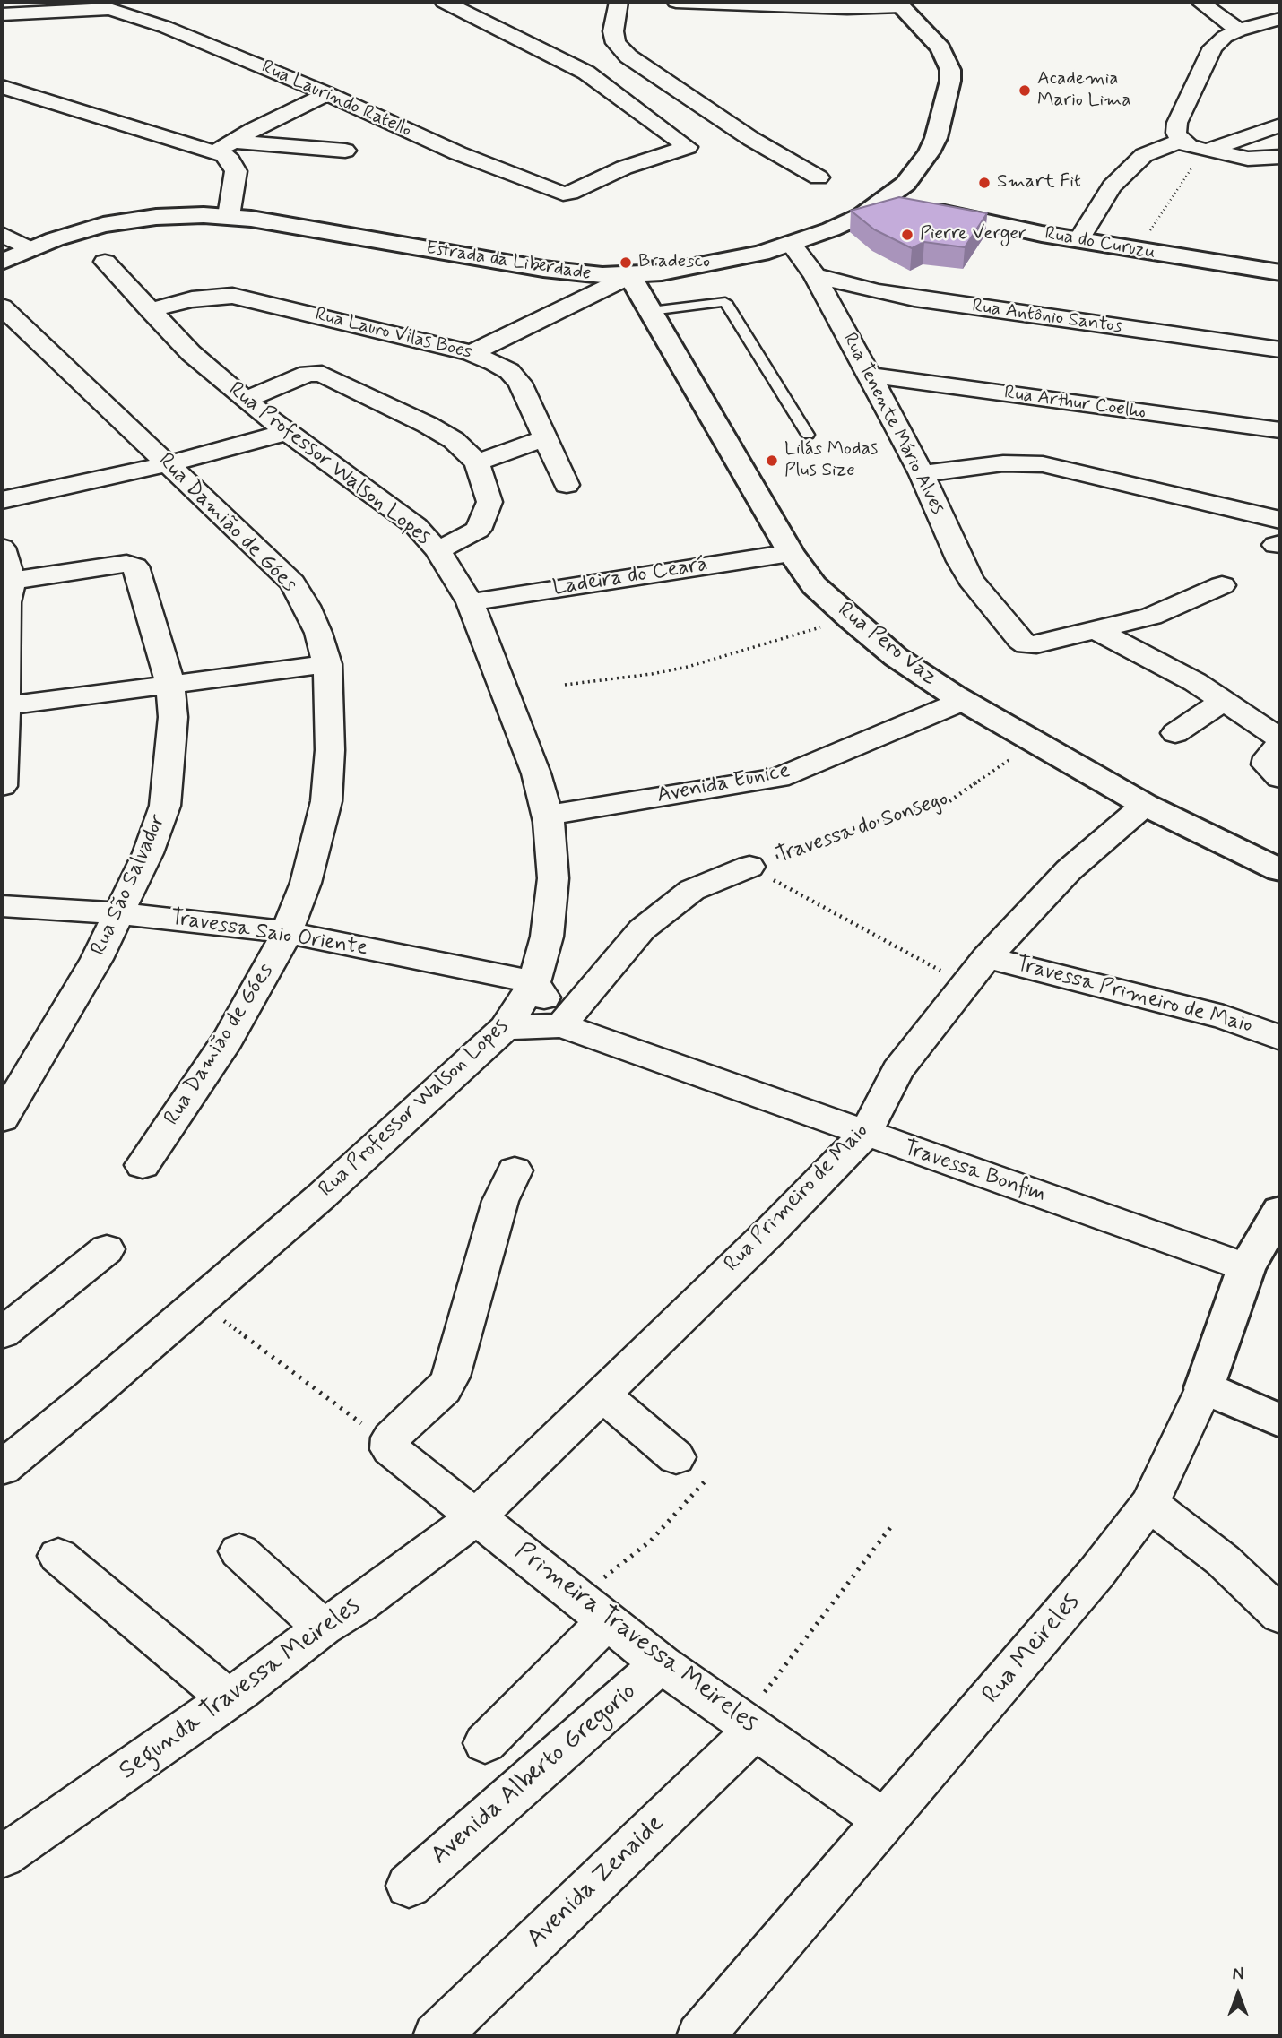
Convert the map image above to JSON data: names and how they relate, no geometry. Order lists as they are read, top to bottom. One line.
{"streets":{"main road":["Rua do Curuzu","Estrada da Liberdade","Rua Pero Vaz","Rua Meireles"],"street":["Rua Laurindo Ratello","Rua Antônio Santos","Rua Lauro Vilas Boes","Rua Arthur Coelho","Rua Tenente Mário Alves","Rua Professor Walson Lopes","Rua Damião de Góes","Ladeira do Ceará","Avenida Eunice","Travessa do Sonsego","Rua São Salvador","Travessa Saio Oriente","Travessa Primeiro de Maio","Travessa Bonfim","Rua Primeiro de Maio","Primeira Travessa Meireles","Segunda Travessa Meireles","Avenida Alberto Gregorio","Avenida Zenaide"]},"crossings":[["Rua do Curuzu","Estrada da Liberdade"],["Estrada da Liberdade","Rua Tenente Mário Alves"],["Estrada da Liberdade","Rua Pero Vaz"],["Rua Antônio Santos","Rua Tenente Mário Alves"],["Rua Lauro Vilas Boes","Rua Professor Walson Lopes"],["Rua Arthur Coelho","Rua Tenente Mário Alves"],["Rua Professor Walson Lopes","Ladeira do Ceará"],["Rua Professor Walson Lopes","Avenida Eunice"],["Rua Professor Walson Lopes","Travessa Saio Oriente"],["Rua Professor Walson Lopes","Travessa Bonfim"],["Rua Damião de Góes","Travessa Saio Oriente"],["Ladeira do Ceará","Rua Pero Vaz"],["Rua Pero Vaz","Avenida Eunice"],["Rua Pero Vaz","Travessa do Sonsego"],["Rua Pero Vaz","Rua Primeiro de Maio"],["Travessa do Sonsego","Travessa Bonfim"],["Travessa do Sonsego","Rua Primeiro de Maio"],["Rua São Salvador","Travessa Saio Oriente"],["Travessa Primeiro de Maio","Rua Primeiro de Maio"],["Travessa Bonfim","Rua Primeiro de Maio"],["Travessa Bonfim","Rua Meireles"],["Rua Primeiro de Maio","Primeira Travessa Meireles"],["Rua Primeiro de Maio","Segunda Travessa Meireles"],["Primeira Travessa Meireles","Rua Meireles"],["Primeira Travessa Meireles","Segunda Travessa Meireles"],["Primeira Travessa Meireles","Avenida Alberto Gregorio"],["Primeira Travessa Meireles","Avenida Zenaide"]],"places":["Academia Mario Lima","Smart Fit","Pierre Verger","Bradesco","Lilás Modas Plus Size"],"north":"top"}
